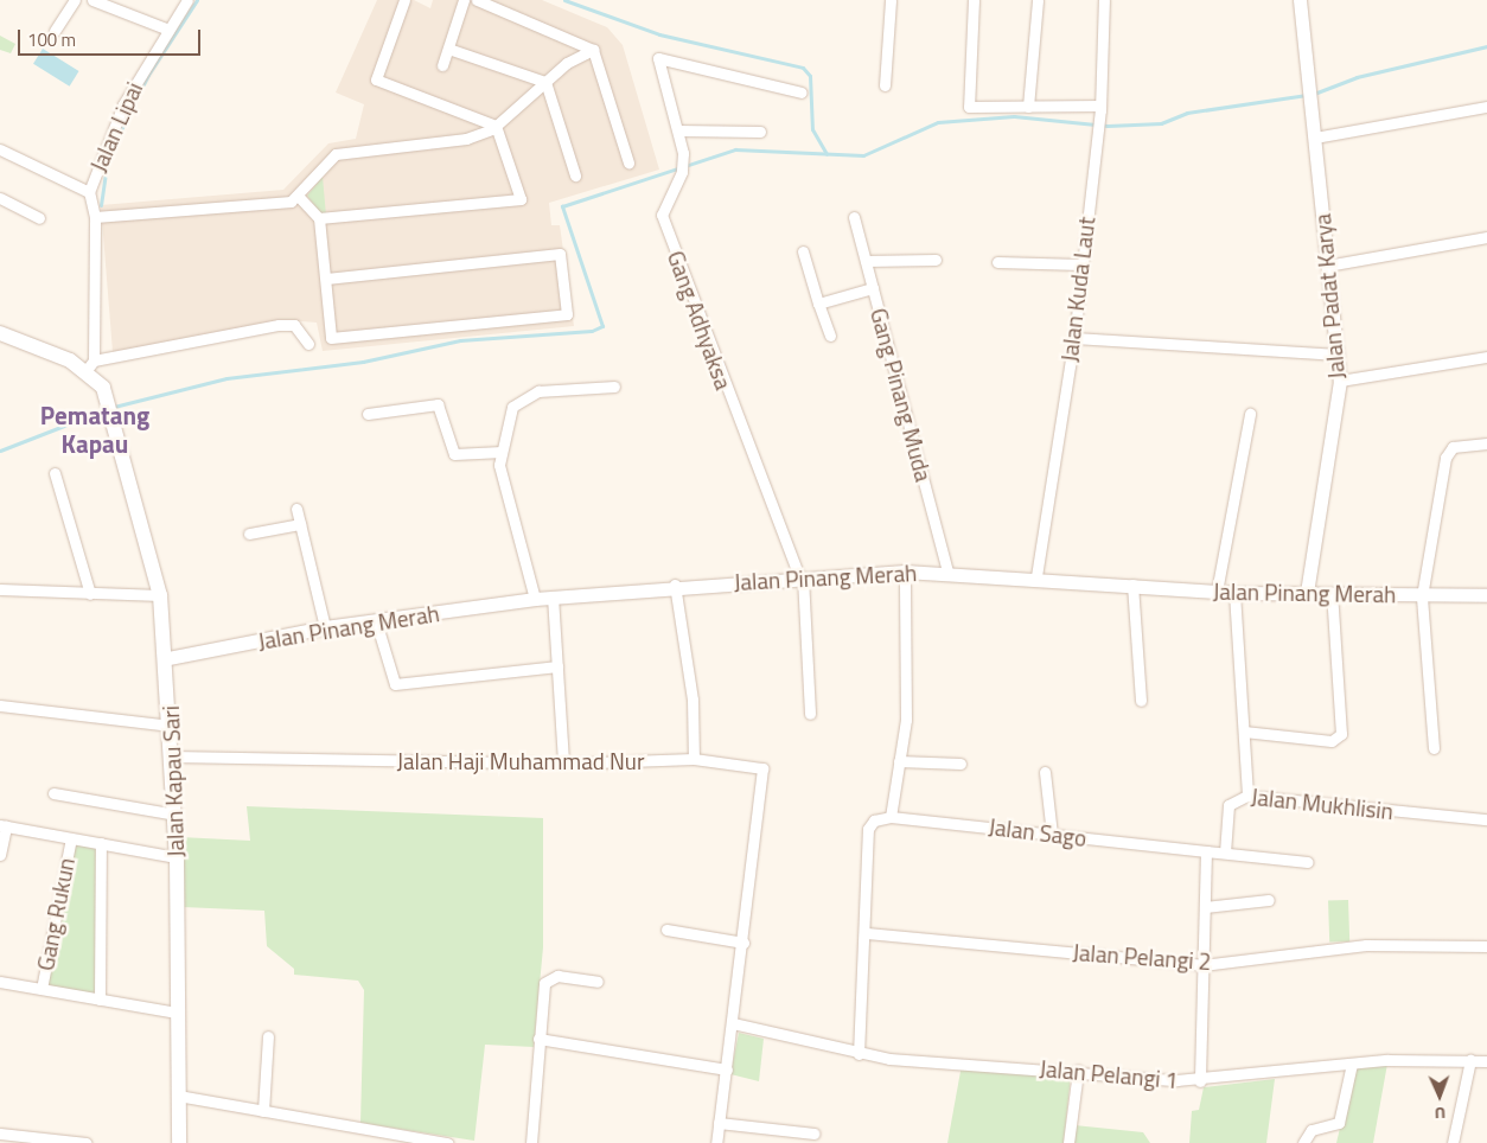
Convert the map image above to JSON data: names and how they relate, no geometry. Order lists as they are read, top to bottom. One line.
{"streets":{"main road":["Jalan Kapau Sari"],"street":["Jalan Lipai","Jalan Kuda Laut","Jalan Padat Karya","Gang Adhyaksa","Gang Pinang Muda","Jalan Pinang Merah","Jalan Haji Muhammad Nur","Jalan Mukhlisin","Jalan Sago","Gang Rukun","Jalan Pelangi 2","Jalan Pelangi 1"]},"crossings":[["Jalan Lipai","Jalan Kapau Sari"],["Jalan Kuda Laut","Jalan Pinang Merah"],["Jalan Padat Karya","Jalan Pinang Merah"],["Gang Adhyaksa","Jalan Pinang Merah"],["Gang Pinang Muda","Jalan Pinang Merah"],["Jalan Pinang Merah","Jalan Kapau Sari"],["Jalan Haji Muhammad Nur","Jalan Kapau Sari"]],"districts":["Pematang Kapau"],"scale_bar":"100 m","north":"bottom"}
